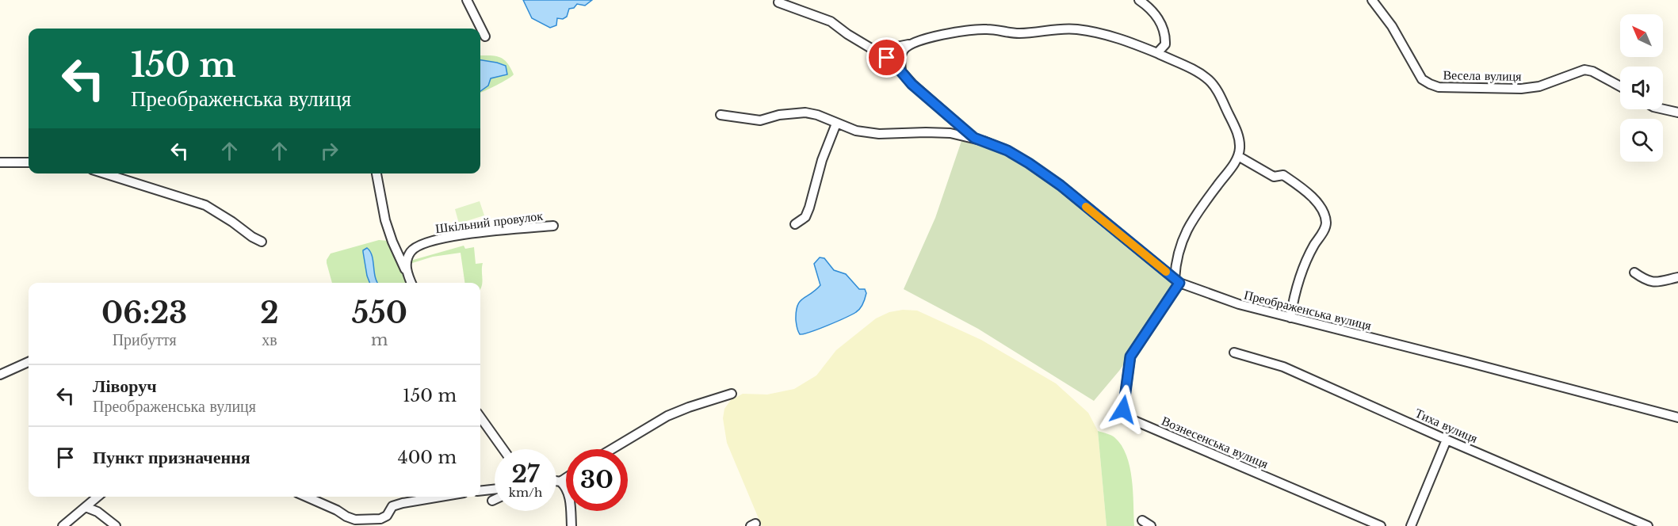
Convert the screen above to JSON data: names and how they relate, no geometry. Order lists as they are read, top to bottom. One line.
{"streets":{"street":["Весела вулиця","Шкільний провулок","Преображенська вулиця","Тиха вулиця","Вознесенська вулиця"]},"crossings":[["Преображенська вулиця","Вознесенська вулиця"]],"north":"top left","page":{"turn":["150 m","Преображенська вулиця"],"eta":["06:23","Прибуття","2","хв","550","m"],"list":[{"name":"Ліворуч","note":"Преображенська вулиця","value":"150 m"},{"name":"Пункт призначення","value":"400 m"}],"speed":"27 km/h","limit":"30"}}
